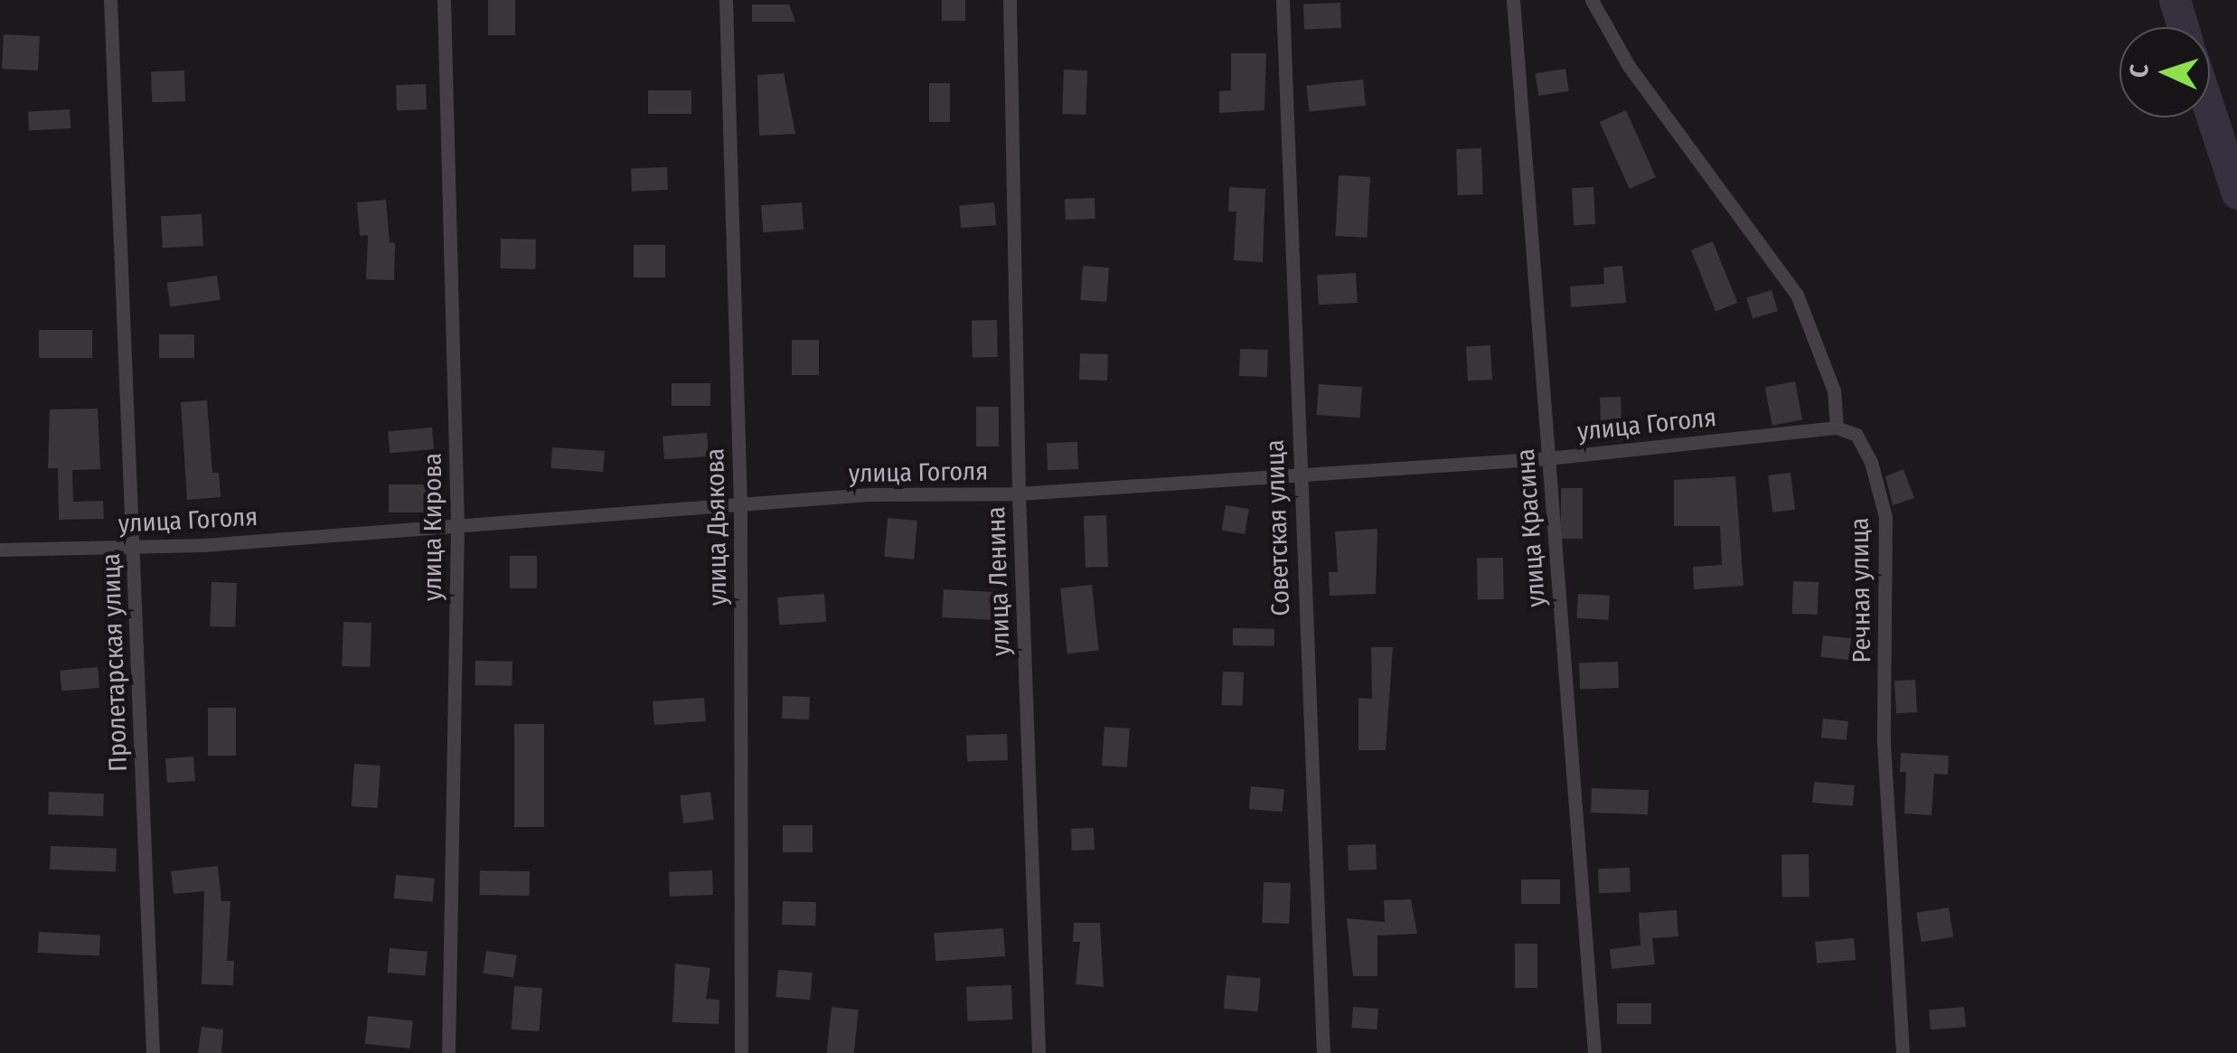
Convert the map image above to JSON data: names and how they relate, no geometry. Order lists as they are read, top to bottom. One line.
{"streets":{"street":["улица Гоголя","улица Кирова","улица Дьякова","Советская улица","улица Красина","улица Ленина","Речная улица","Пролетарская улица"]},"crossings":[["улица Гоголя","улица Кирова"],["улица Гоголя","улица Дьякова"],["улица Гоголя","Советская улица"],["улица Гоголя","улица Красина"],["улица Гоголя","улица Ленина"],["улица Гоголя","Речная улица"],["улица Гоголя","Пролетарская улица"]],"north":"left"}
